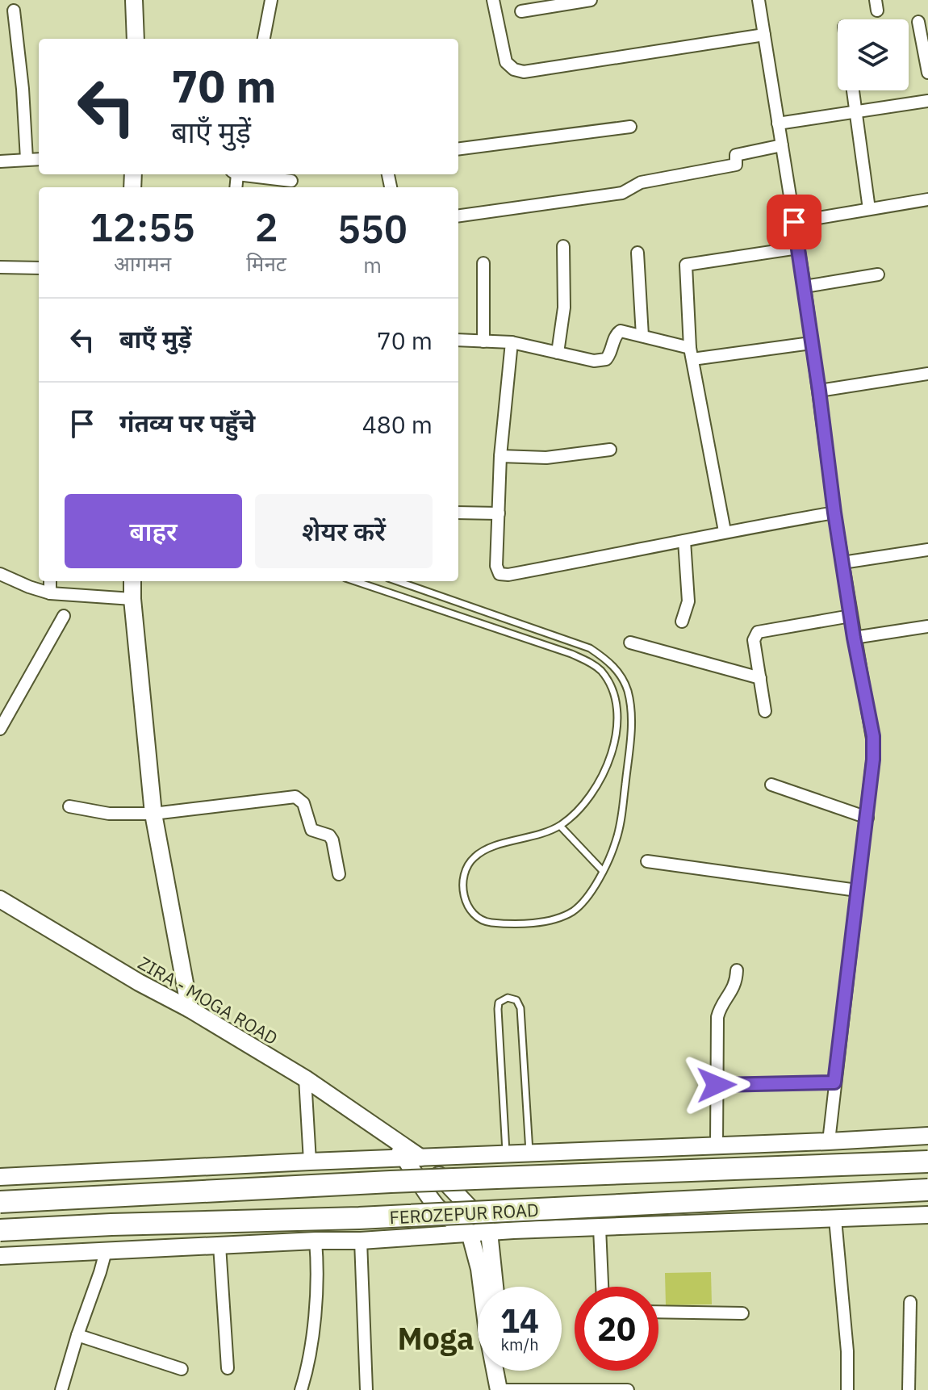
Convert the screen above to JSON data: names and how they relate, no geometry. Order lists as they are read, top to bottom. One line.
{"streets":{"highway":["FEROZEPUR ROAD"],"street":["ZIRA - MOGA ROAD"]},"districts":["Moga"],"page":{"turn":["70 m","बाएँ मुड़ें"],"eta":["12:55","आगमन","2","मिनट","550","m"],"list":[{"name":"बाएँ मुड़ें","value":"70 m"},{"name":"गंतव्य पर पहुँचे","value":"480 m"}],"buttons":["बाहर","शेयर करें"],"speed":"14 km/h","limit":"20"}}
